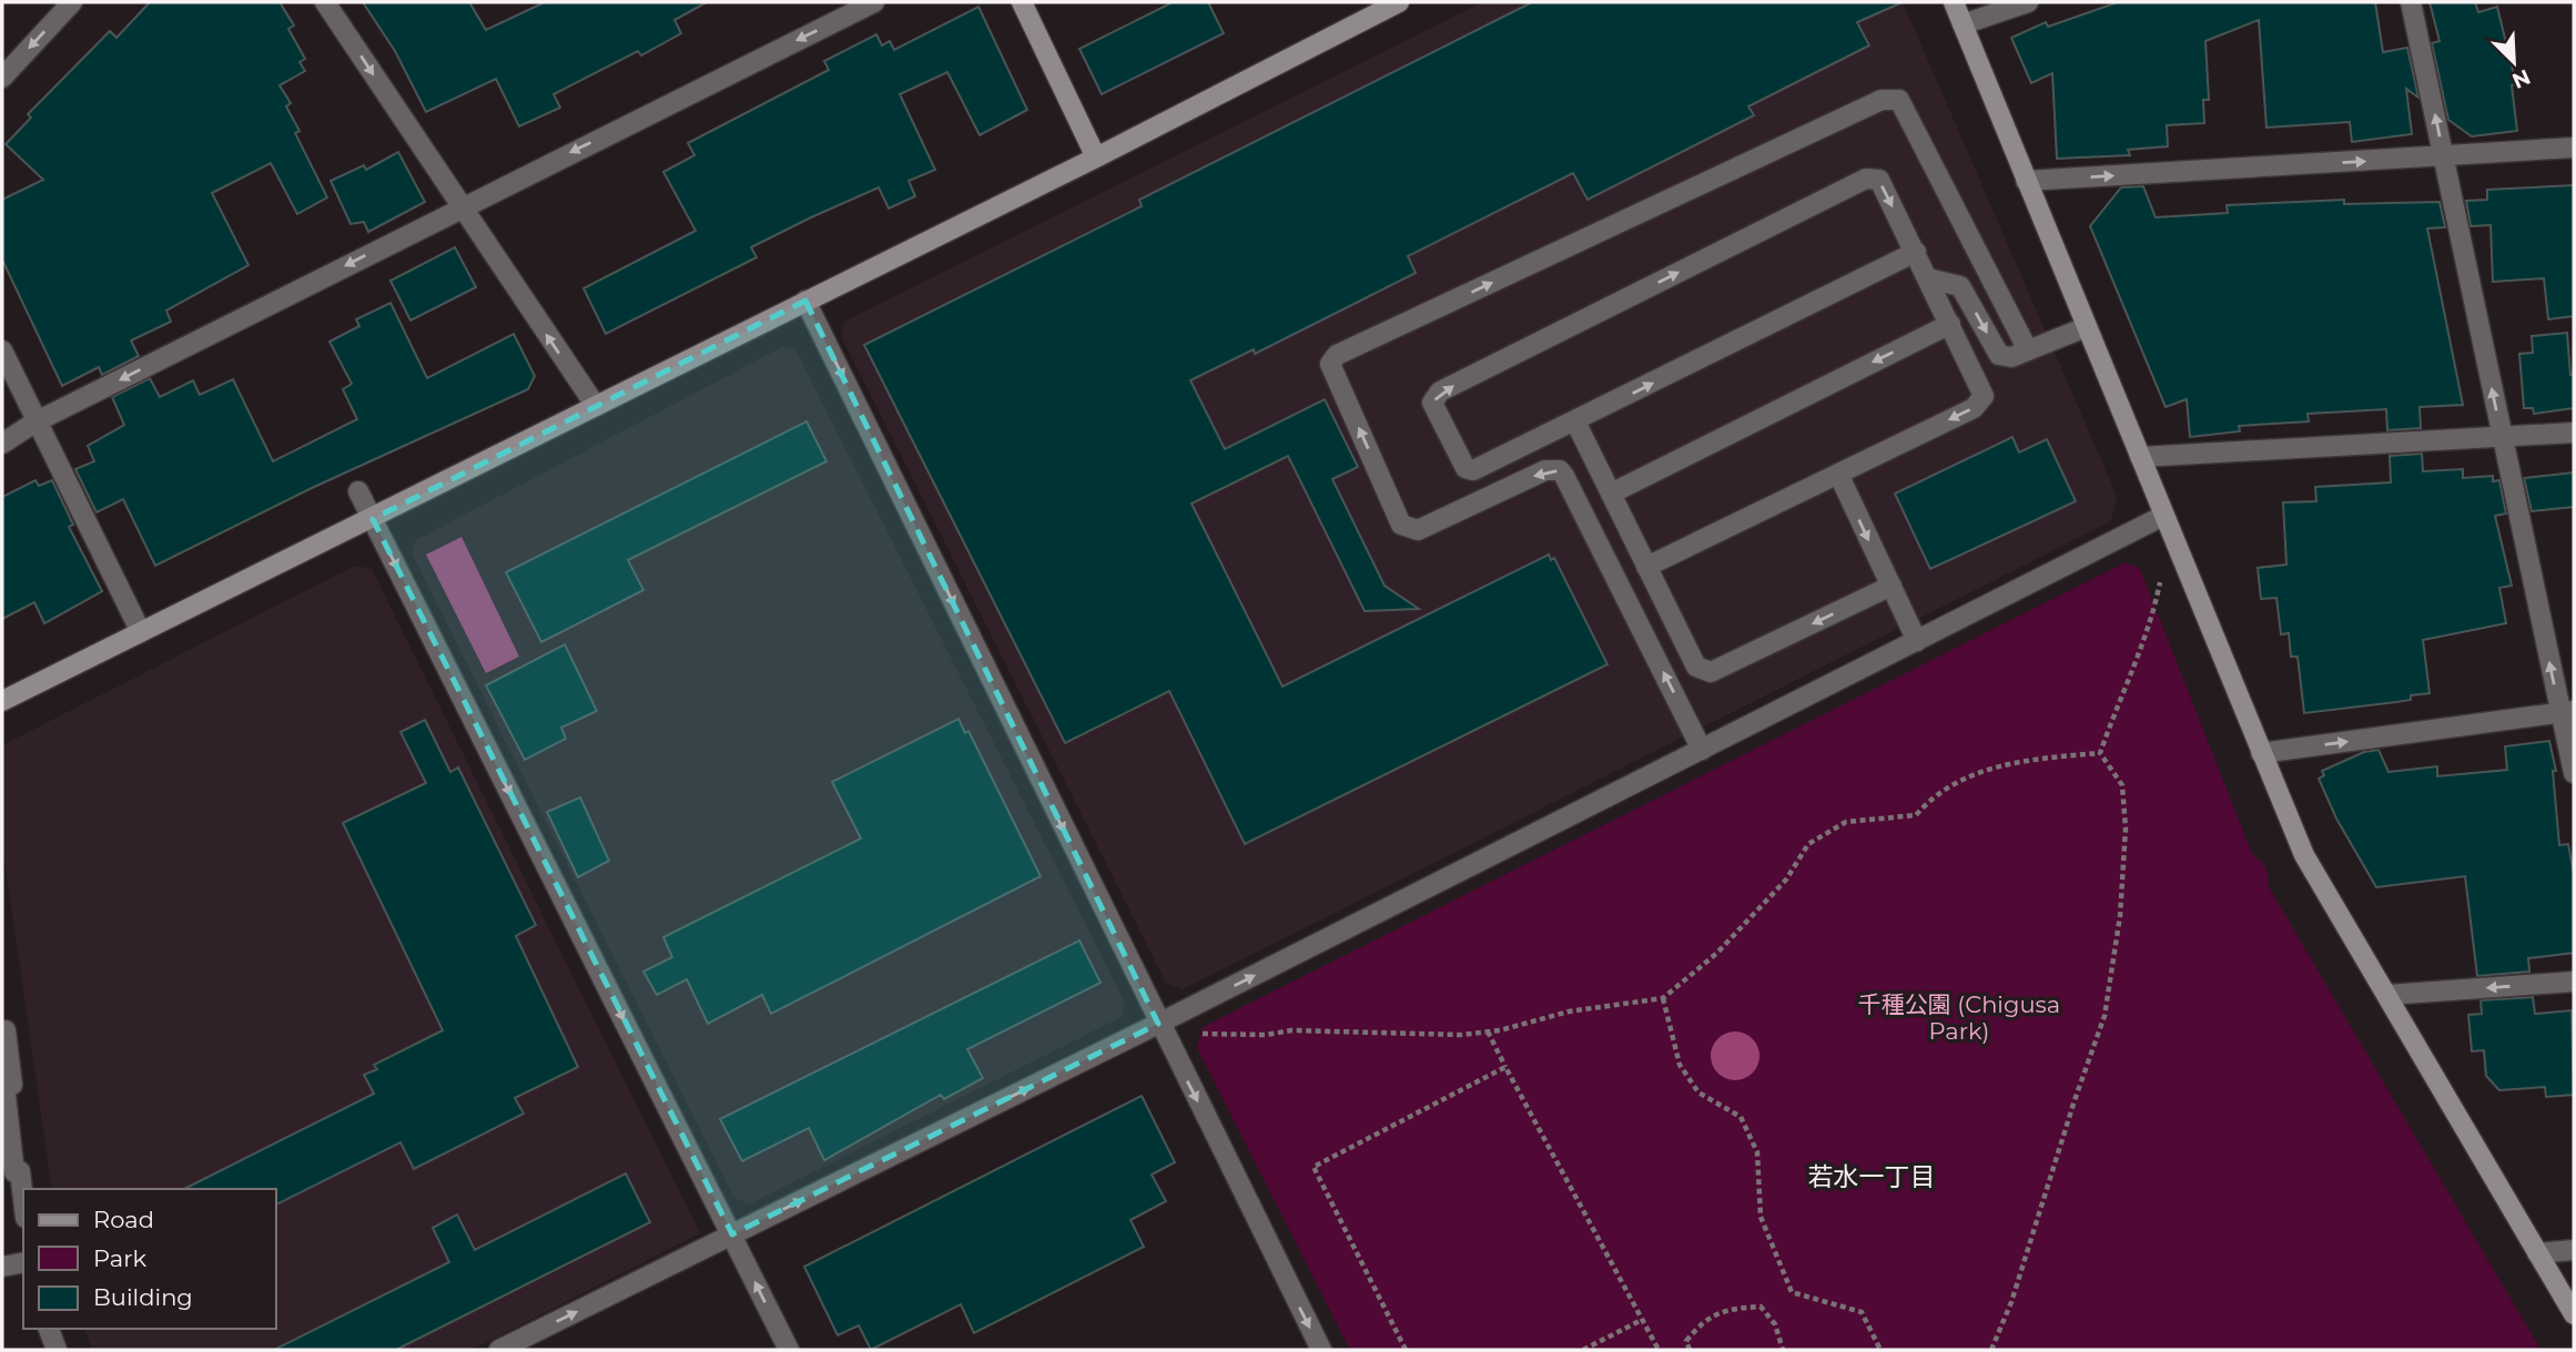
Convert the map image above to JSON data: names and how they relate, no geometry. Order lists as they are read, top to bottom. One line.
{"districts":["若水一丁目"],"parks":["千種公園 (Chigusa Park)"],"legend":["Road","Park","Building"],"north":"bottom right"}
